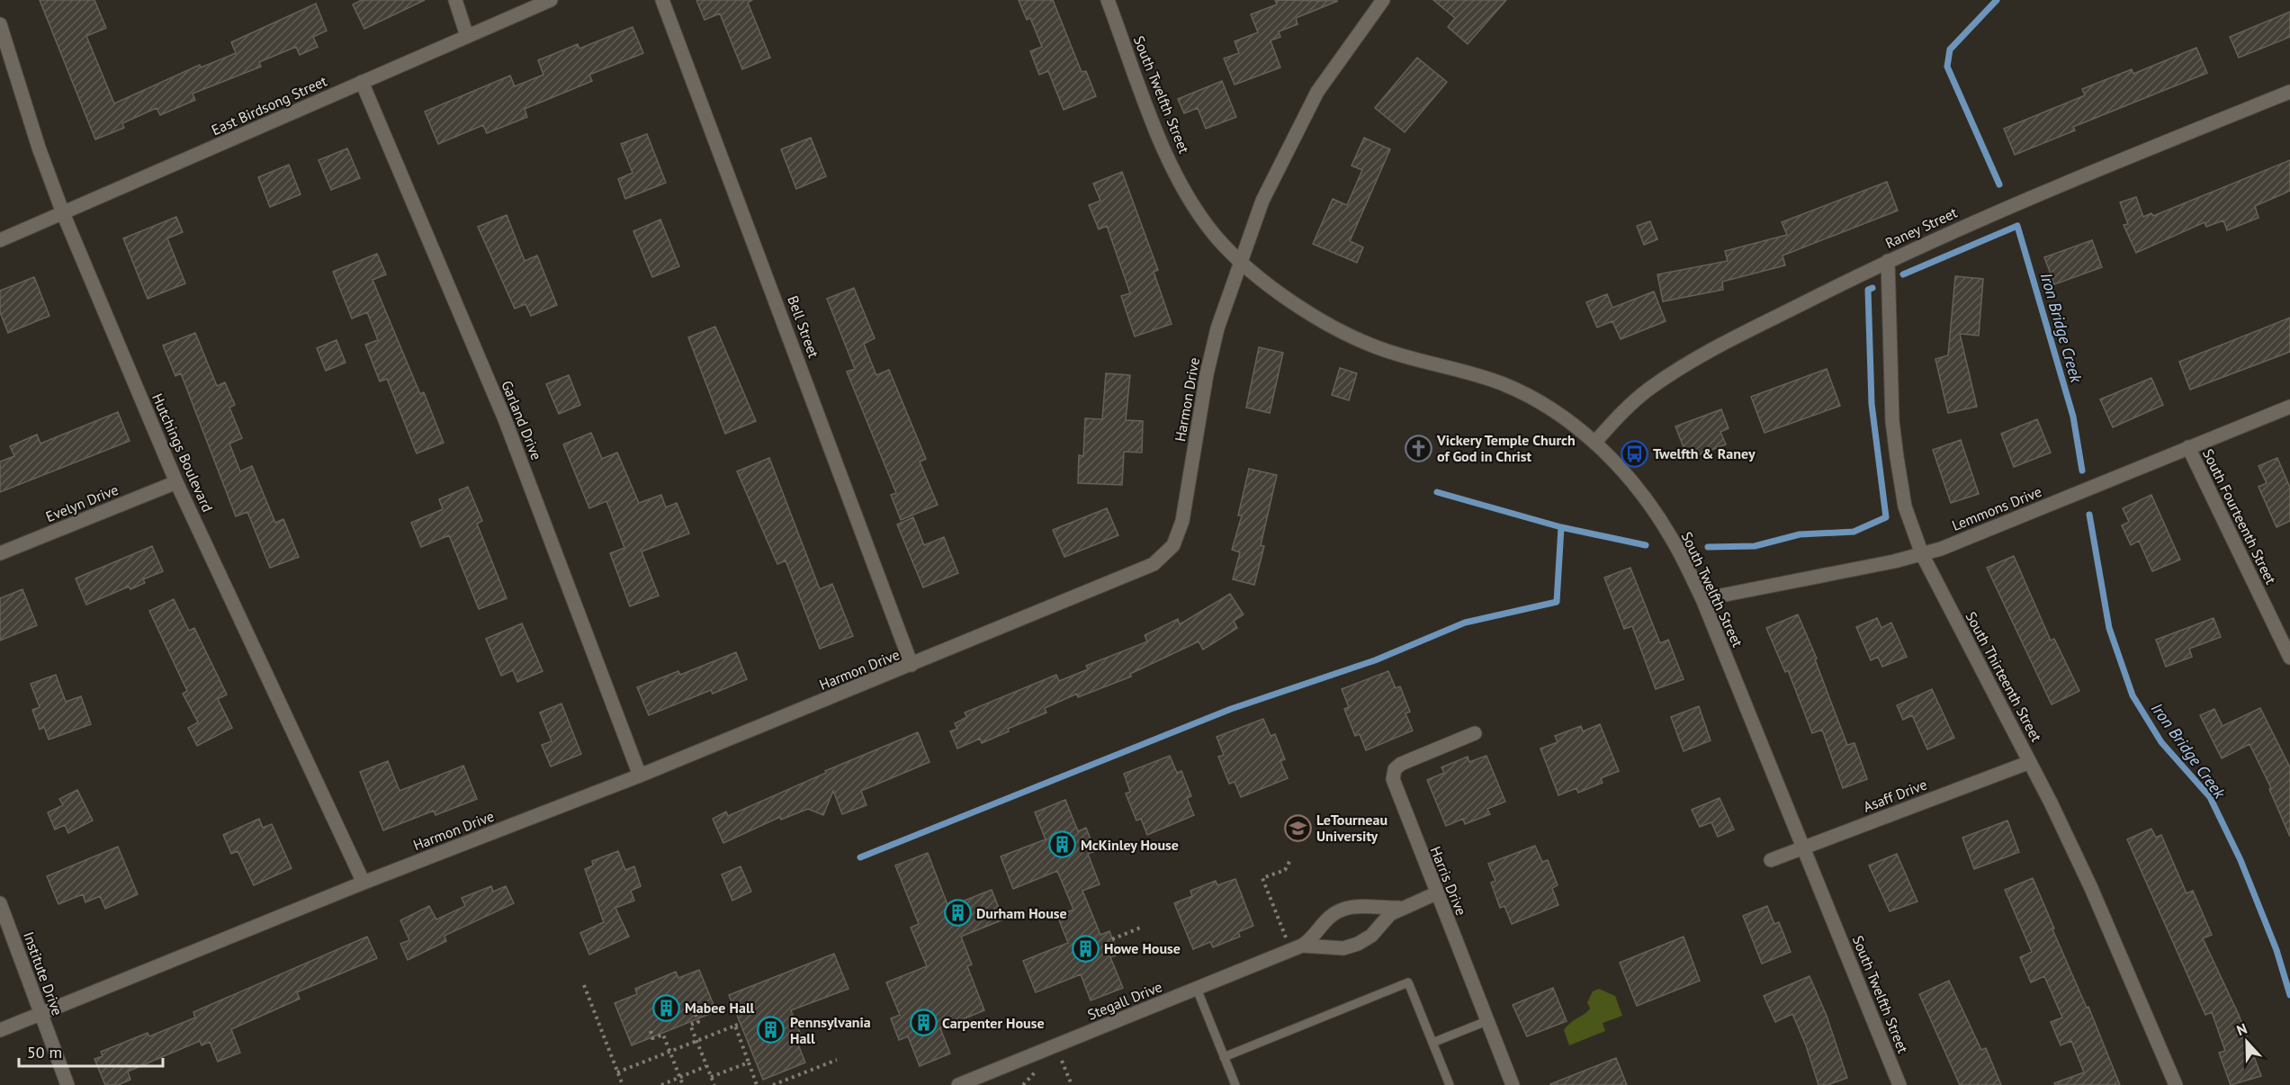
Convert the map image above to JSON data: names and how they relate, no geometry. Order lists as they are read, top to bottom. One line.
{"streets":{"street":["South Twelfth Street","East Birdsong Street","Raney Street","Bell Street","Harmon Drive","Garland Drive","Hutchings Boulevard","Evelyn Drive","Lemmons Drive","South Fourteenth Street","South Thirteenth Street","Asaff Drive","Harris Drive","Institute Drive","Stegall Drive"]},"crossings":[["South Twelfth Street","Raney Street"],["South Twelfth Street","Harmon Drive"],["South Twelfth Street","Lemmons Drive"],["South Twelfth Street","Asaff Drive"],["East Birdsong Street","Garland Drive"],["East Birdsong Street","Hutchings Boulevard"],["Raney Street","South Thirteenth Street"],["Bell Street","Harmon Drive"],["Harmon Drive","Garland Drive"],["Harmon Drive","Hutchings Boulevard"],["Harmon Drive","Institute Drive"],["Hutchings Boulevard","Evelyn Drive"],["Lemmons Drive","South Fourteenth Street"],["Lemmons Drive","South Thirteenth Street"],["South Thirteenth Street","Asaff Drive"],["Harris Drive","Stegall Drive"]],"water":["Iron Bridge Creek"],"places":{"church":["Vickery Temple Church of God in Christ"],"bus stop":["Twelfth & Raney"],"school or university":["LeTourneau University"],"building":["McKinley House","Durham House","Howe House","Mabee Hall","Carpenter House","Pennsylvania Hall"]},"scale_bar":"50 m","north":"top"}
